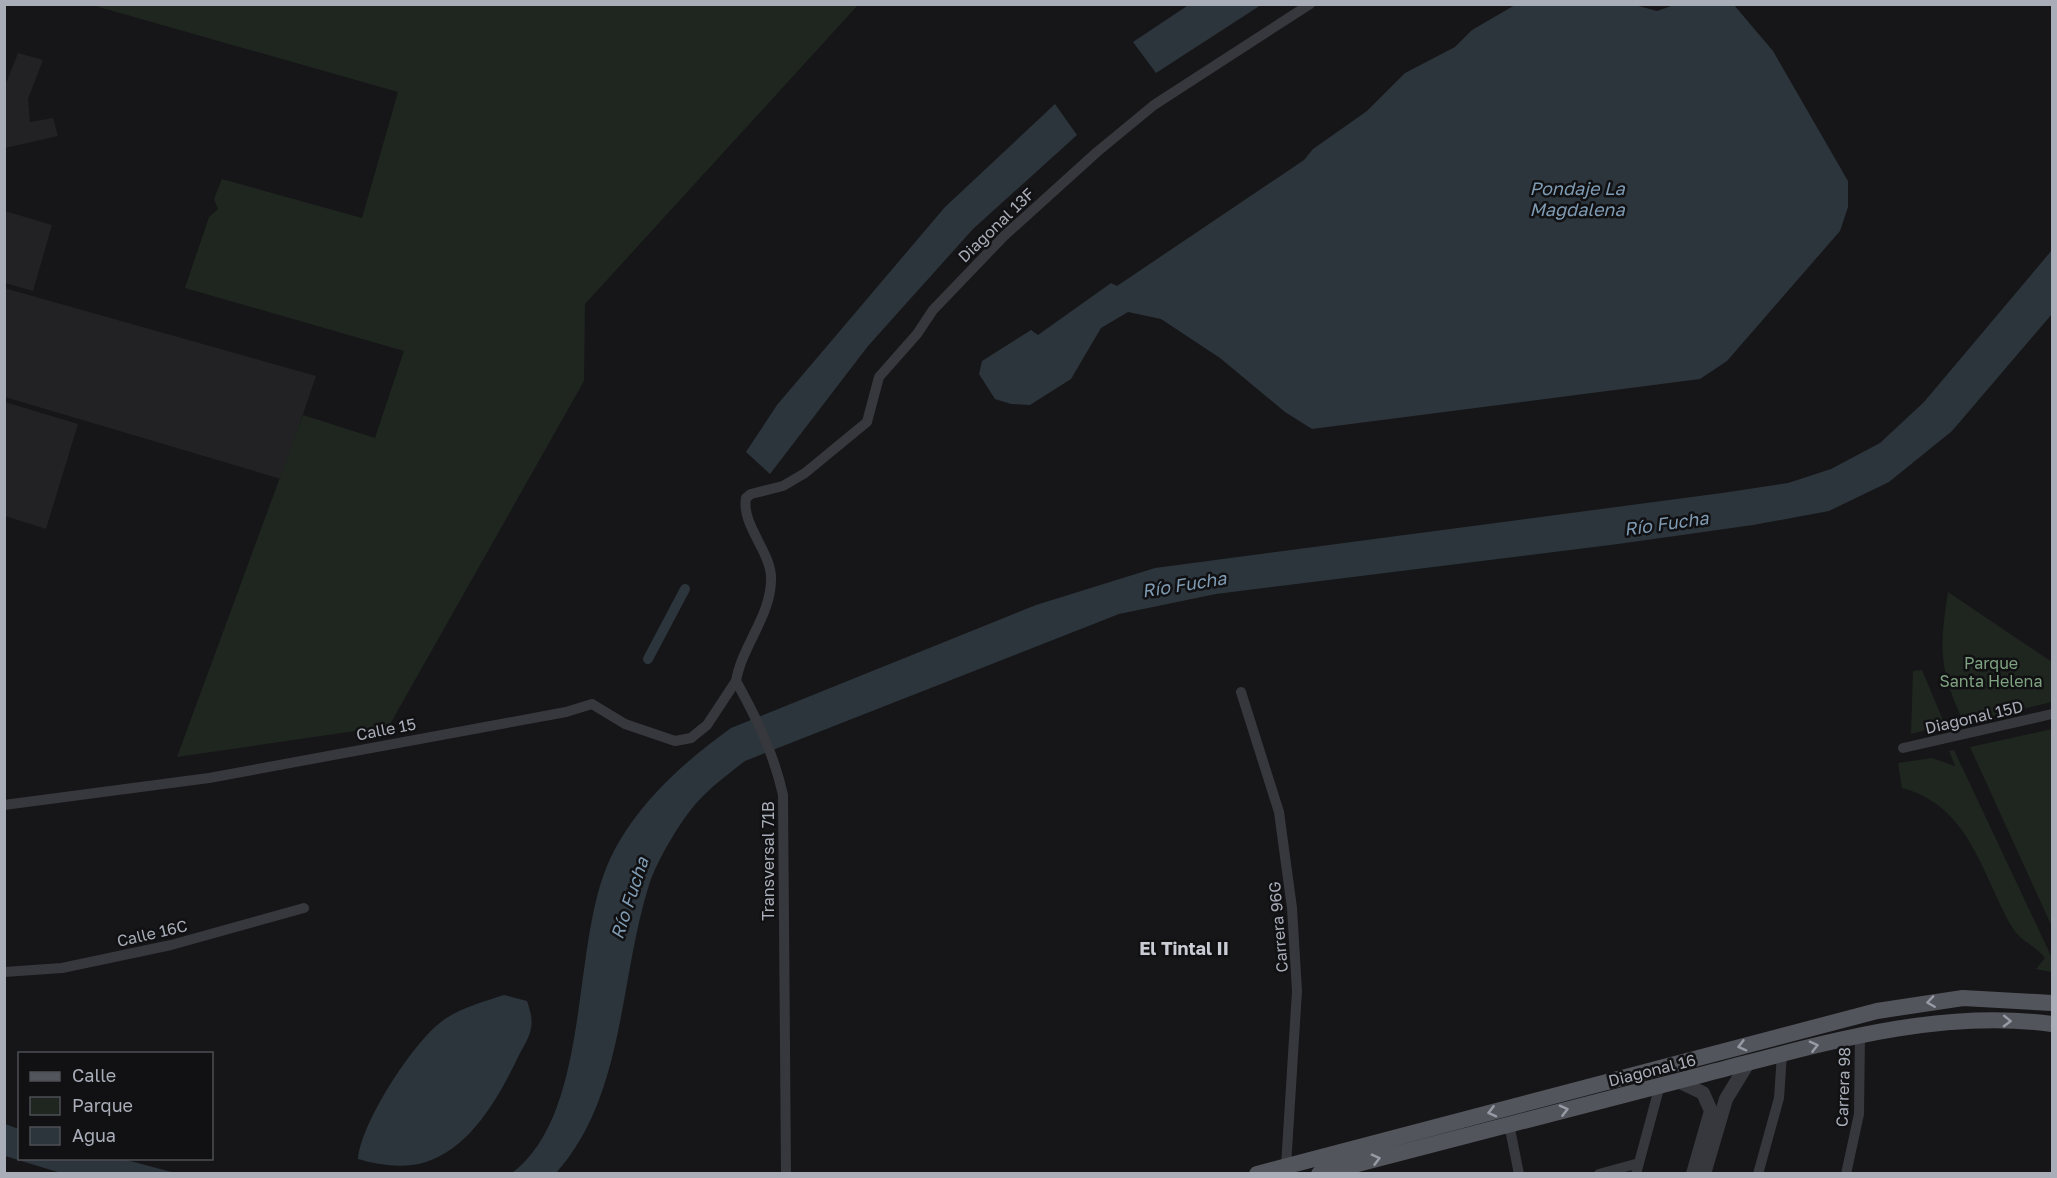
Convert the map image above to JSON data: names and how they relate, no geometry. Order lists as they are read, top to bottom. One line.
{"streets":{"main road":["Diagonal 16"],"street":["Diagonal 13F","Diagonal 15D","Calle 15","Transversal 71B","Carrera 96G","Calle 16C","Carrera 98"]},"crossings":[["Diagonal 13F","Calle 15"],["Diagonal 13F","Transversal 71B"],["Calle 15","Transversal 71B"],["Carrera 96G","Diagonal 16"],["Diagonal 16","Carrera 98"]],"districts":["El Tintal II"],"water":["Pondaje La Magdalena","Río Fucha"],"parks":["Parque Santa Helena"],"legend":["Calle","Parque","Agua"]}
